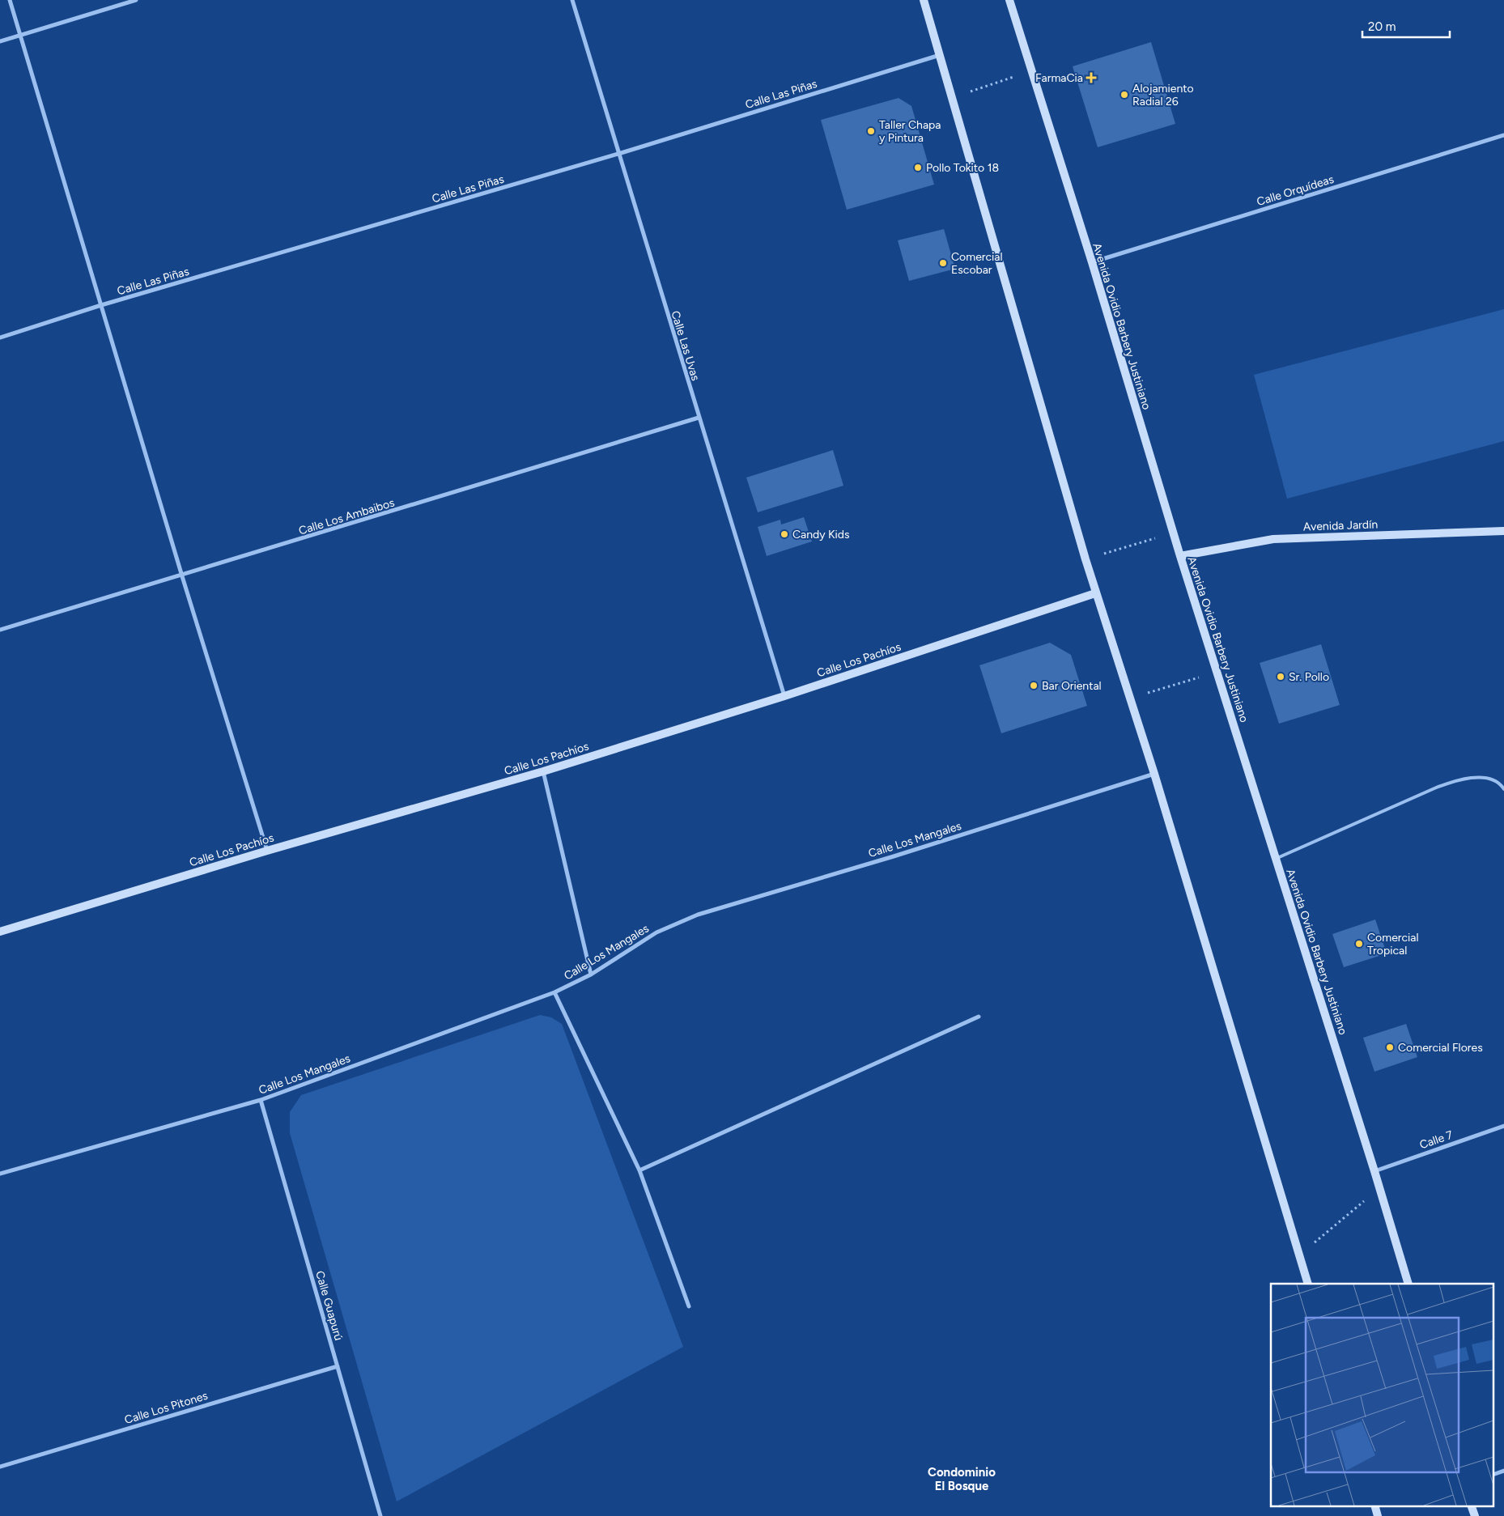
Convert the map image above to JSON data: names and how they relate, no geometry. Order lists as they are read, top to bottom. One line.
{"streets":{"main road":["Avenida Ovidio Barbery Justiniano","Avenida Jardín","Calle Los Pachíos"],"street":["Calle Las Piñas","Calle Orquídeas","Calle Las Uvas","Calle Los Ambaibos","Calle Los Mangales","Calle 7","Calle Guapurú","Calle Los Pitones"]},"crossings":[["Calle Las Piñas","Calle Las Uvas"],["Calle Orquídeas","Avenida Ovidio Barbery Justiniano"],["Avenida Ovidio Barbery Justiniano","Avenida Jardín"],["Avenida Ovidio Barbery Justiniano","Calle 7"],["Calle Las Uvas","Calle Los Ambaibos"],["Calle Las Uvas","Calle Los Pachíos"],["Calle Los Mangales","Calle Guapurú"],["Calle Guapurú","Calle Los Pitones"]],"districts":["Condominio El Bosque"],"places":{"health":["FarmaCia"],"other":["Alojamiento Radial 26","Taller Chapa y Pintura","Pollo Tokito 18","Comercial Escobar","Candy Kids","Sr. Pollo","Bar Oriental","Comercial Tropical","Comercial Flores"]},"scale_bar":"20 m"}
